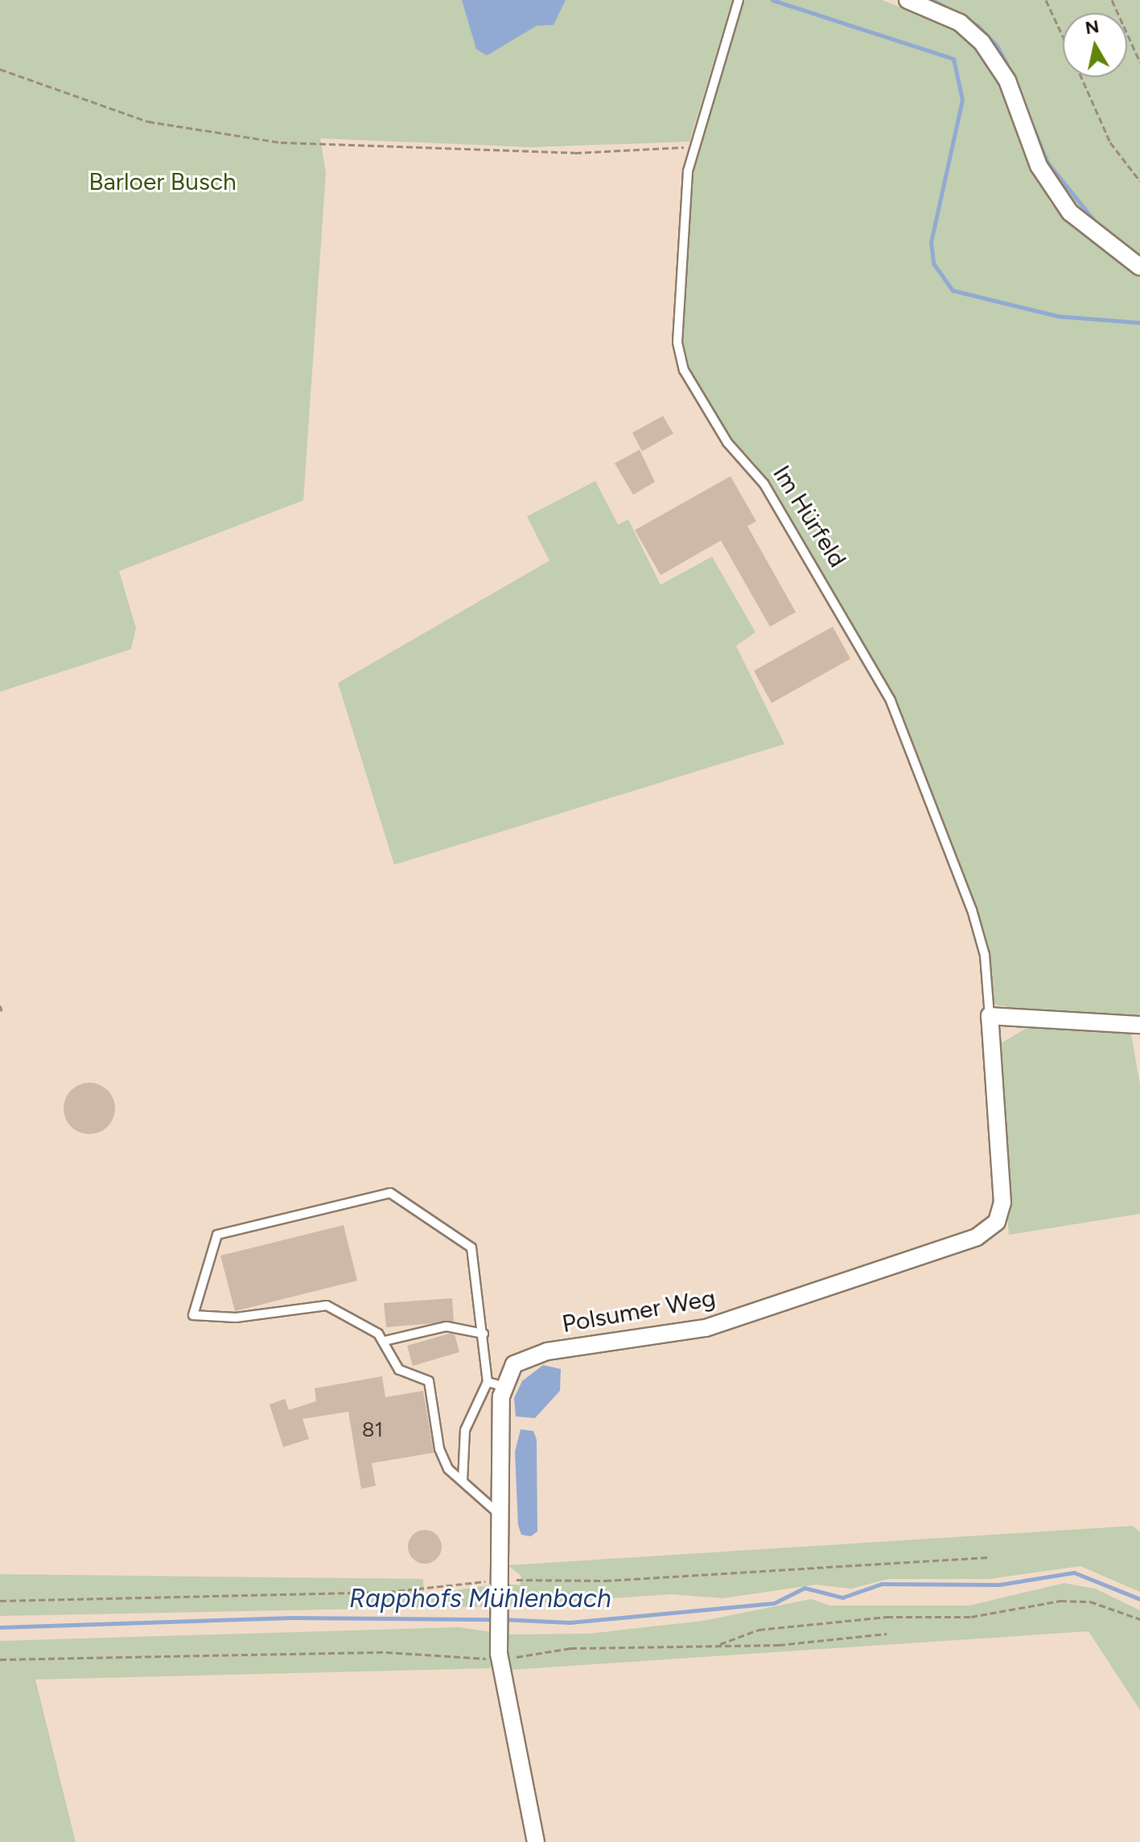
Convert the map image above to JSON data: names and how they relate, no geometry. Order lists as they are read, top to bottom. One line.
{"streets":{"street":["Polsumer Weg"],"lane":["Im Hürfeld"]},"crossings":[["Im Hürfeld","Polsumer Weg"]],"water":["Rapphofs Mühlenbach"],"parks":["Barloer Busch"],"house_numbers":["81"],"north":"top"}
